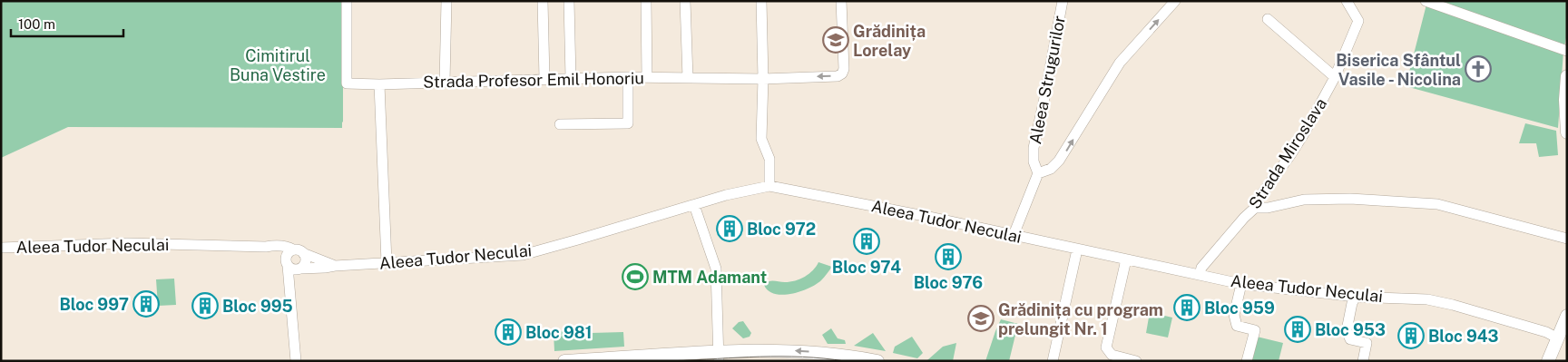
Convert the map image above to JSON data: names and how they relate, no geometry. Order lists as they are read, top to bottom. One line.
{"streets":{"street":["Strada Profesor Emil Honoriu","Aleea Strugurilor","Strada Miroslava","Aleea Tudor Neculai"]},"crossings":[["Strada Miroslava","Aleea Tudor Neculai"]],"parks":["Cimitirul Buna Vestire"],"places":{"school or university":["Grădinița Lorelay","Grădinița cu program prelungit Nr. 1"],"church":["Biserica Sfântul Vasile - Nicolina"],"building":["Bloc 972","Bloc 974","Bloc 976","Bloc 997","Bloc 995","Bloc 959","Bloc 953","Bloc 981","Bloc 943"],"sports":["MTM Adamant"]},"scale_bar":"100 m"}
